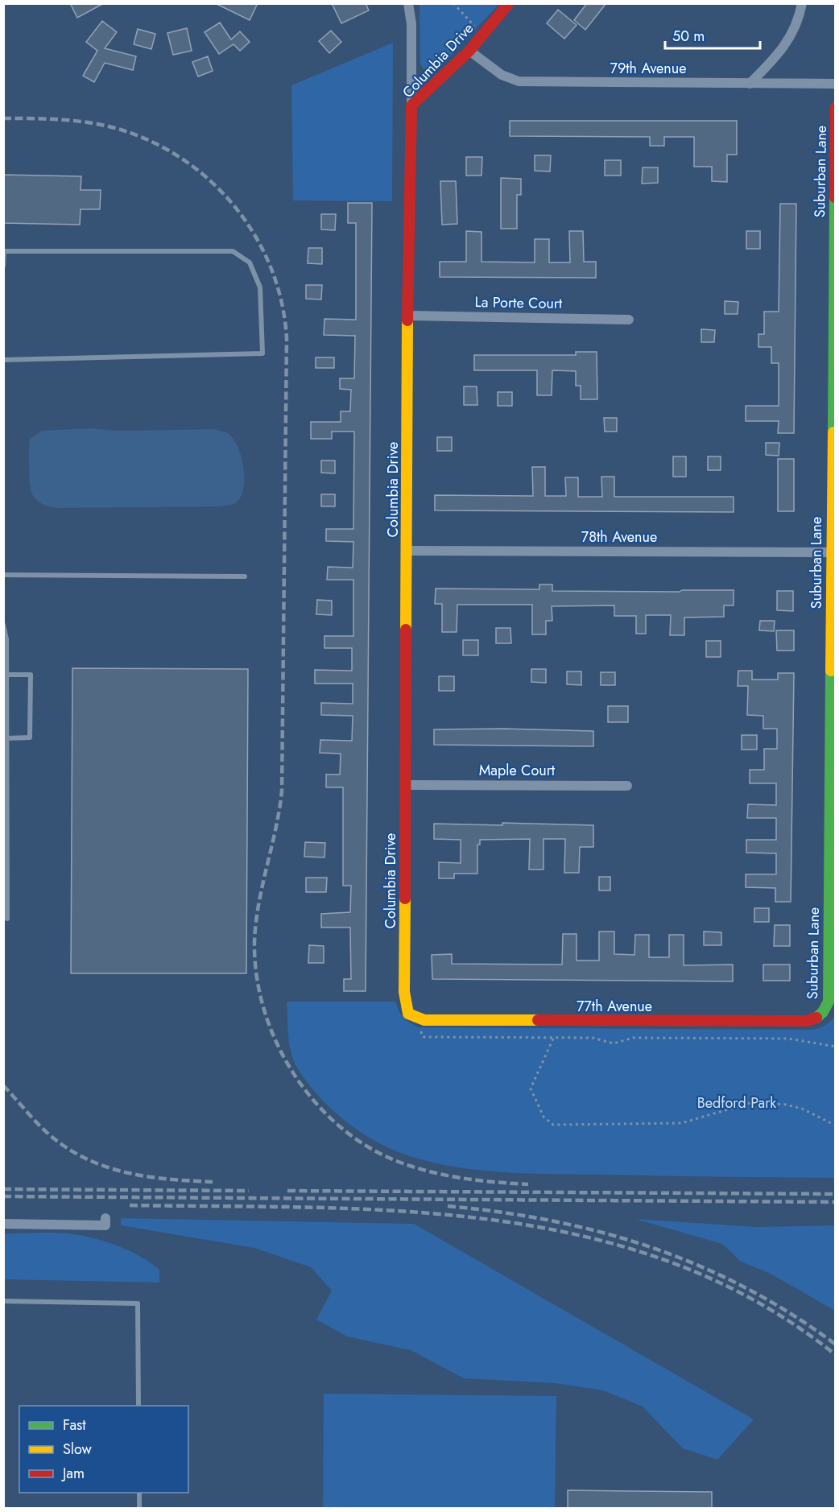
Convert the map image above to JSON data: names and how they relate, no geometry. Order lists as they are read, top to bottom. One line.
{"streets":{"street":["Columbia Drive","79th Avenue","Suburban Lane","La Porte Court","78th Avenue","Maple Court","77th Avenue"]},"crossings":[["Columbia Drive","79th Avenue"],["Columbia Drive","La Porte Court"],["Columbia Drive","78th Avenue"],["Columbia Drive","Maple Court"],["Columbia Drive","77th Avenue"],["Suburban Lane","78th Avenue"],["Suburban Lane","77th Avenue"]],"parks":["Bedford Park"],"legend":["Fast","Slow","Jam"],"scale_bar":"50 m"}
